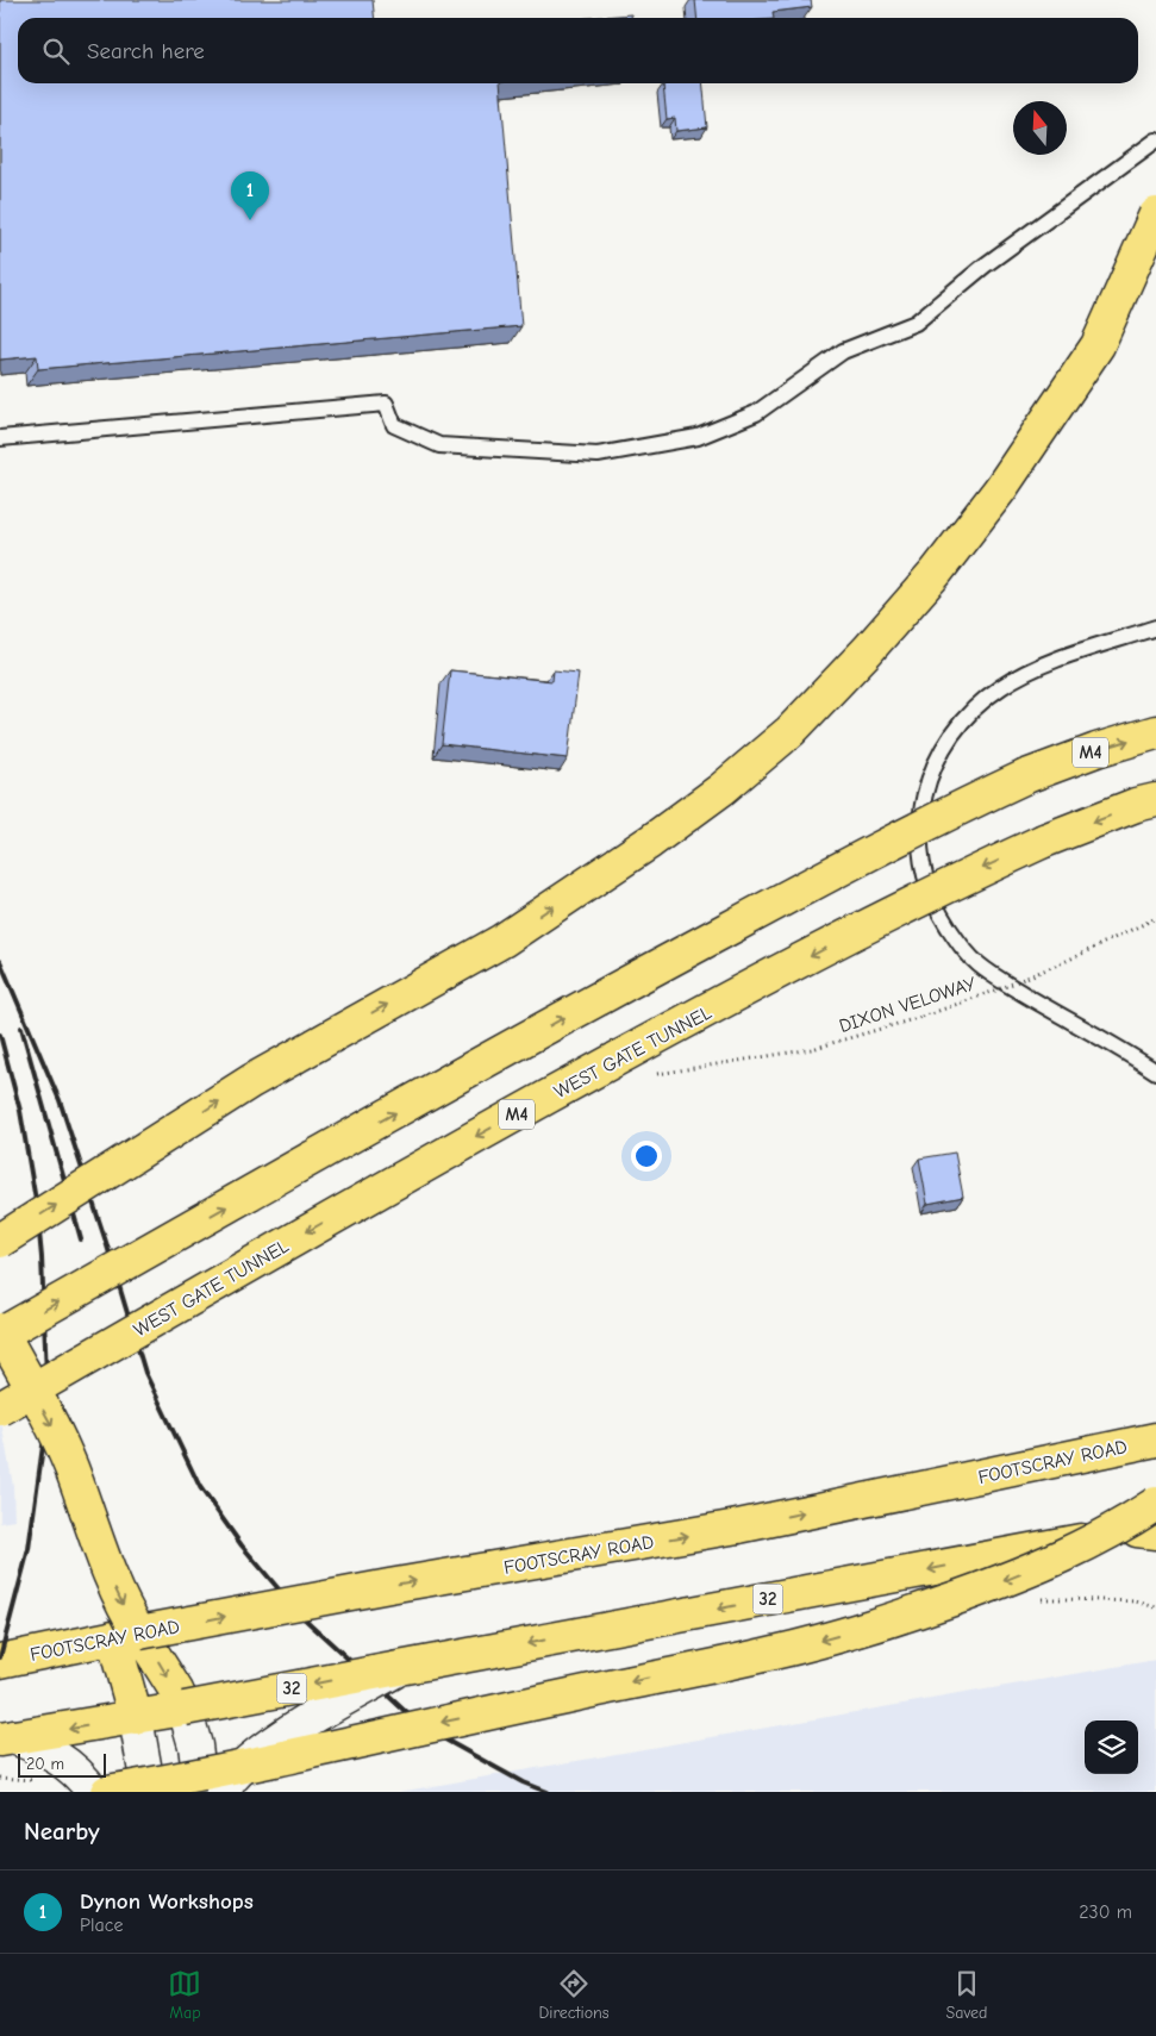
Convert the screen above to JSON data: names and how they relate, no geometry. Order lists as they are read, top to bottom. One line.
{"streets":{"main road":["M4","WEST GATE TUNNEL","FOOTSCRAY ROAD","32"],"path":["DIXON VELOWAY"]},"scale_bar":"20 m","north":"top","page":{"search":"Search here","pins":"1","scale":"20 m","heading":"Nearby","list":[{"mark":"1","name":"Dynon Workshops","note":"Place","value":"230 m"}],"nav":["Map","Directions","Saved"]}}
